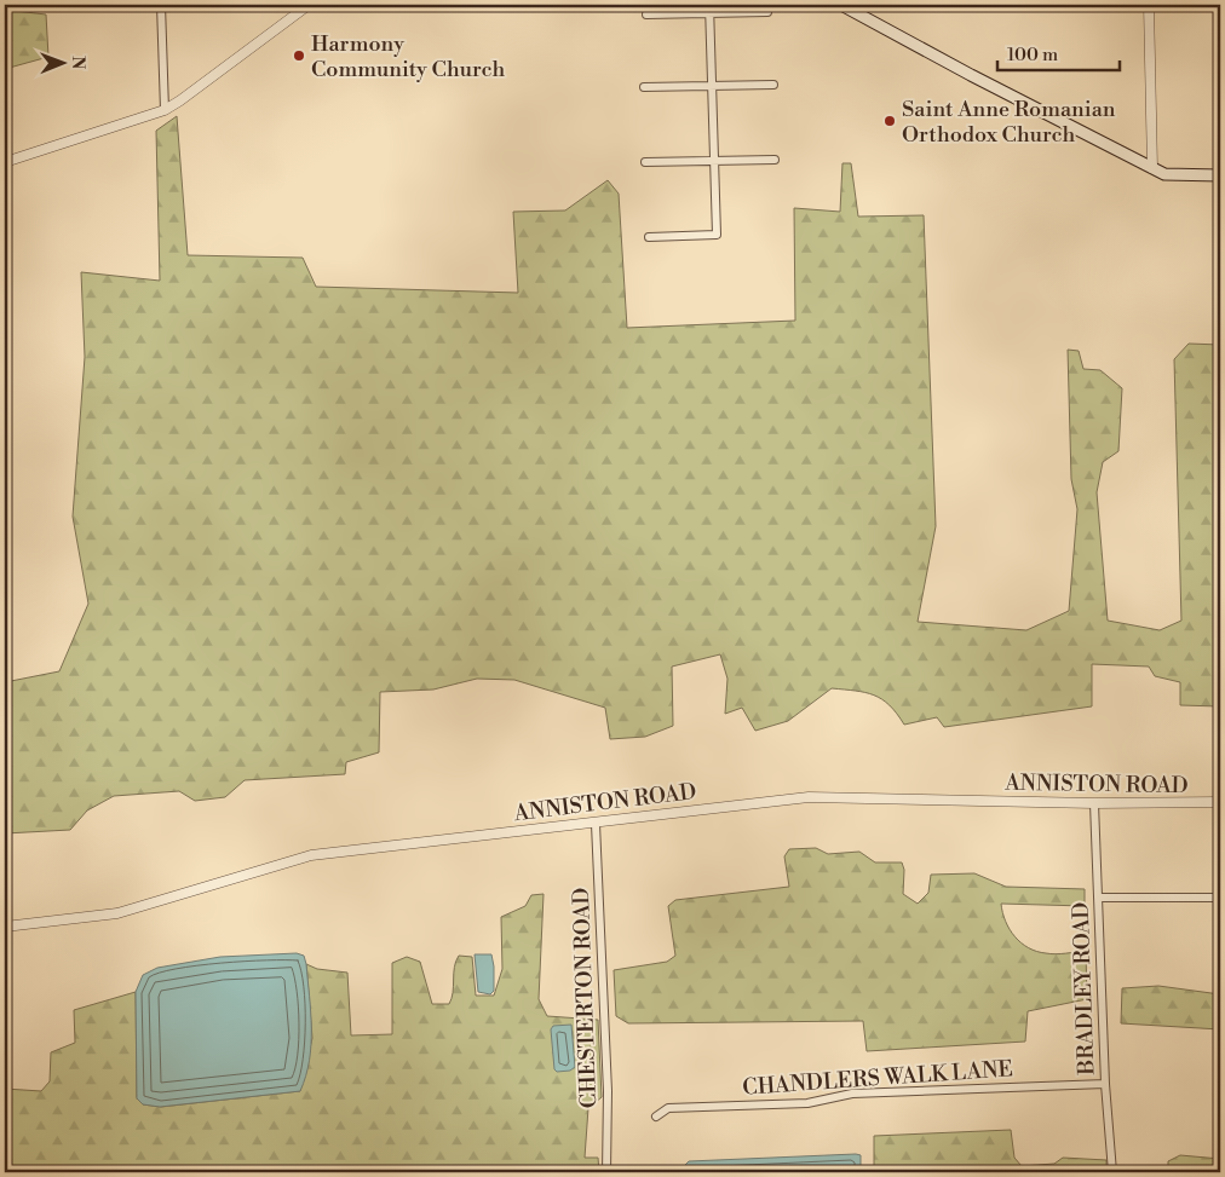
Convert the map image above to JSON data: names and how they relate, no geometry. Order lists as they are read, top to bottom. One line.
{"streets":{"street":["ANNISTON ROAD","BRADLEY ROAD","CHESTERTON ROAD","CHANDLERS WALK LANE"]},"crossings":[["ANNISTON ROAD","BRADLEY ROAD"],["ANNISTON ROAD","CHESTERTON ROAD"],["BRADLEY ROAD","CHANDLERS WALK LANE"]],"places":["Harmony Community Church","Saint Anne Romanian Orthodox Church"],"scale_bar":"100 m","north":"right"}
